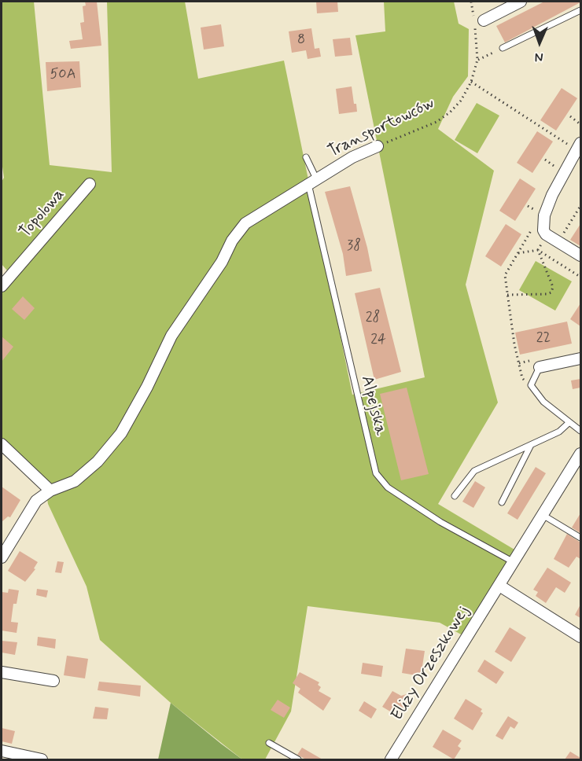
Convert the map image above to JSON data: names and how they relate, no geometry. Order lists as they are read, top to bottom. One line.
{"streets":{"street":["Transportowców","Topolowa","Elizy Orzeszkowej"],"lane":["Alpejska"]},"crossings":[["Transportowców","Alpejska"],["Alpejska","Elizy Orzeszkowej"]],"house_numbers":["8","50A","38","28","22","24"],"north":"bottom"}
